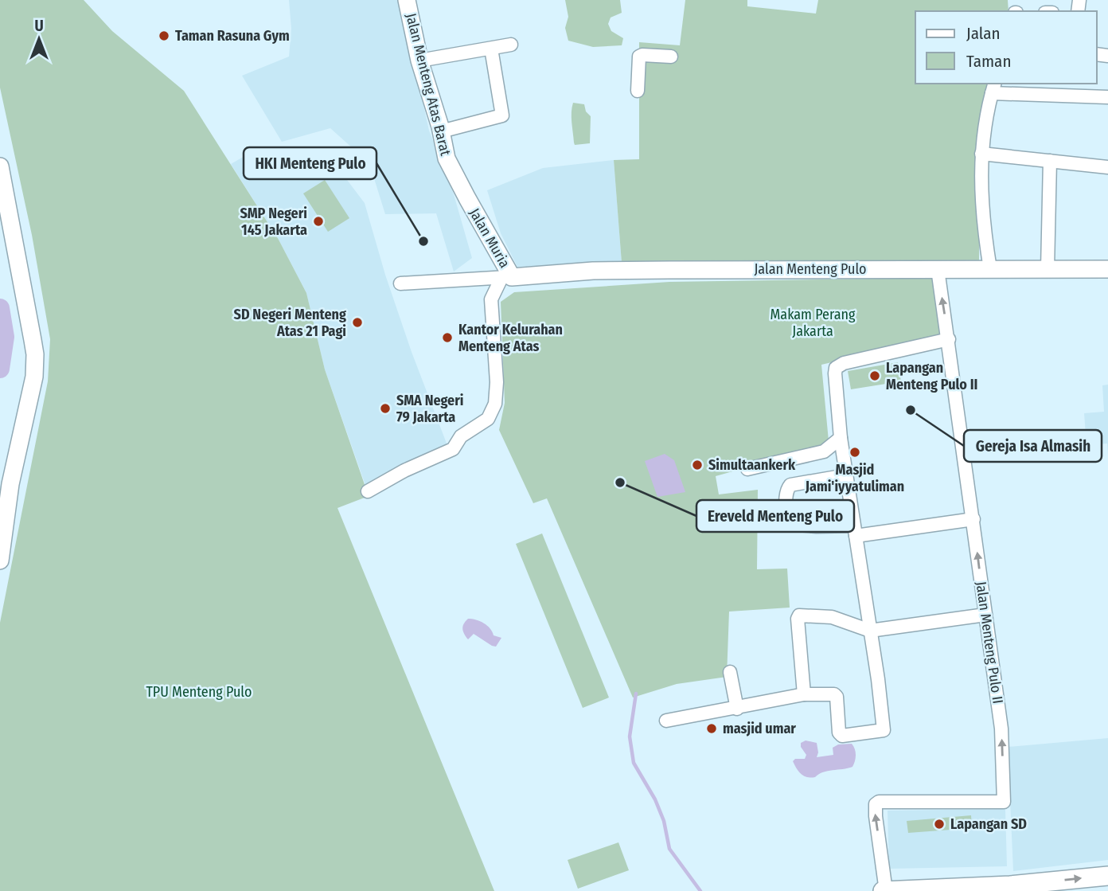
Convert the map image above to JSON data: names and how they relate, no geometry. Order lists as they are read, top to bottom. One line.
{"streets":{"street":["Jalan Menteng Atas Barat","Jalan Muria","Jalan Menteng Pulo","Jalan Menteng Pulo II"]},"crossings":[["Jalan Menteng Atas Barat","Jalan Muria"],["Jalan Muria","Jalan Menteng Pulo"],["Jalan Menteng Pulo","Jalan Menteng Pulo II"]],"parks":["Makam Perang Jakarta","TPU Menteng Pulo"],"places":["Taman Rasuna Gym","SMP Negeri 145 Jakarta","HKI Menteng Pulo","SD Negeri Menteng Atas 21 Pagi","Kantor Kelurahan Menteng Atas","Lapangan Menteng Pulo II","SMA Negeri 79 Jakarta","Gereja Isa Almasih","Masjid Jami'iyyatuliman","Simultaankerk","Ereveld Menteng Pulo","masjid umar","Lapangan SD"],"legend":["Jalan","Taman"],"north":"top"}
